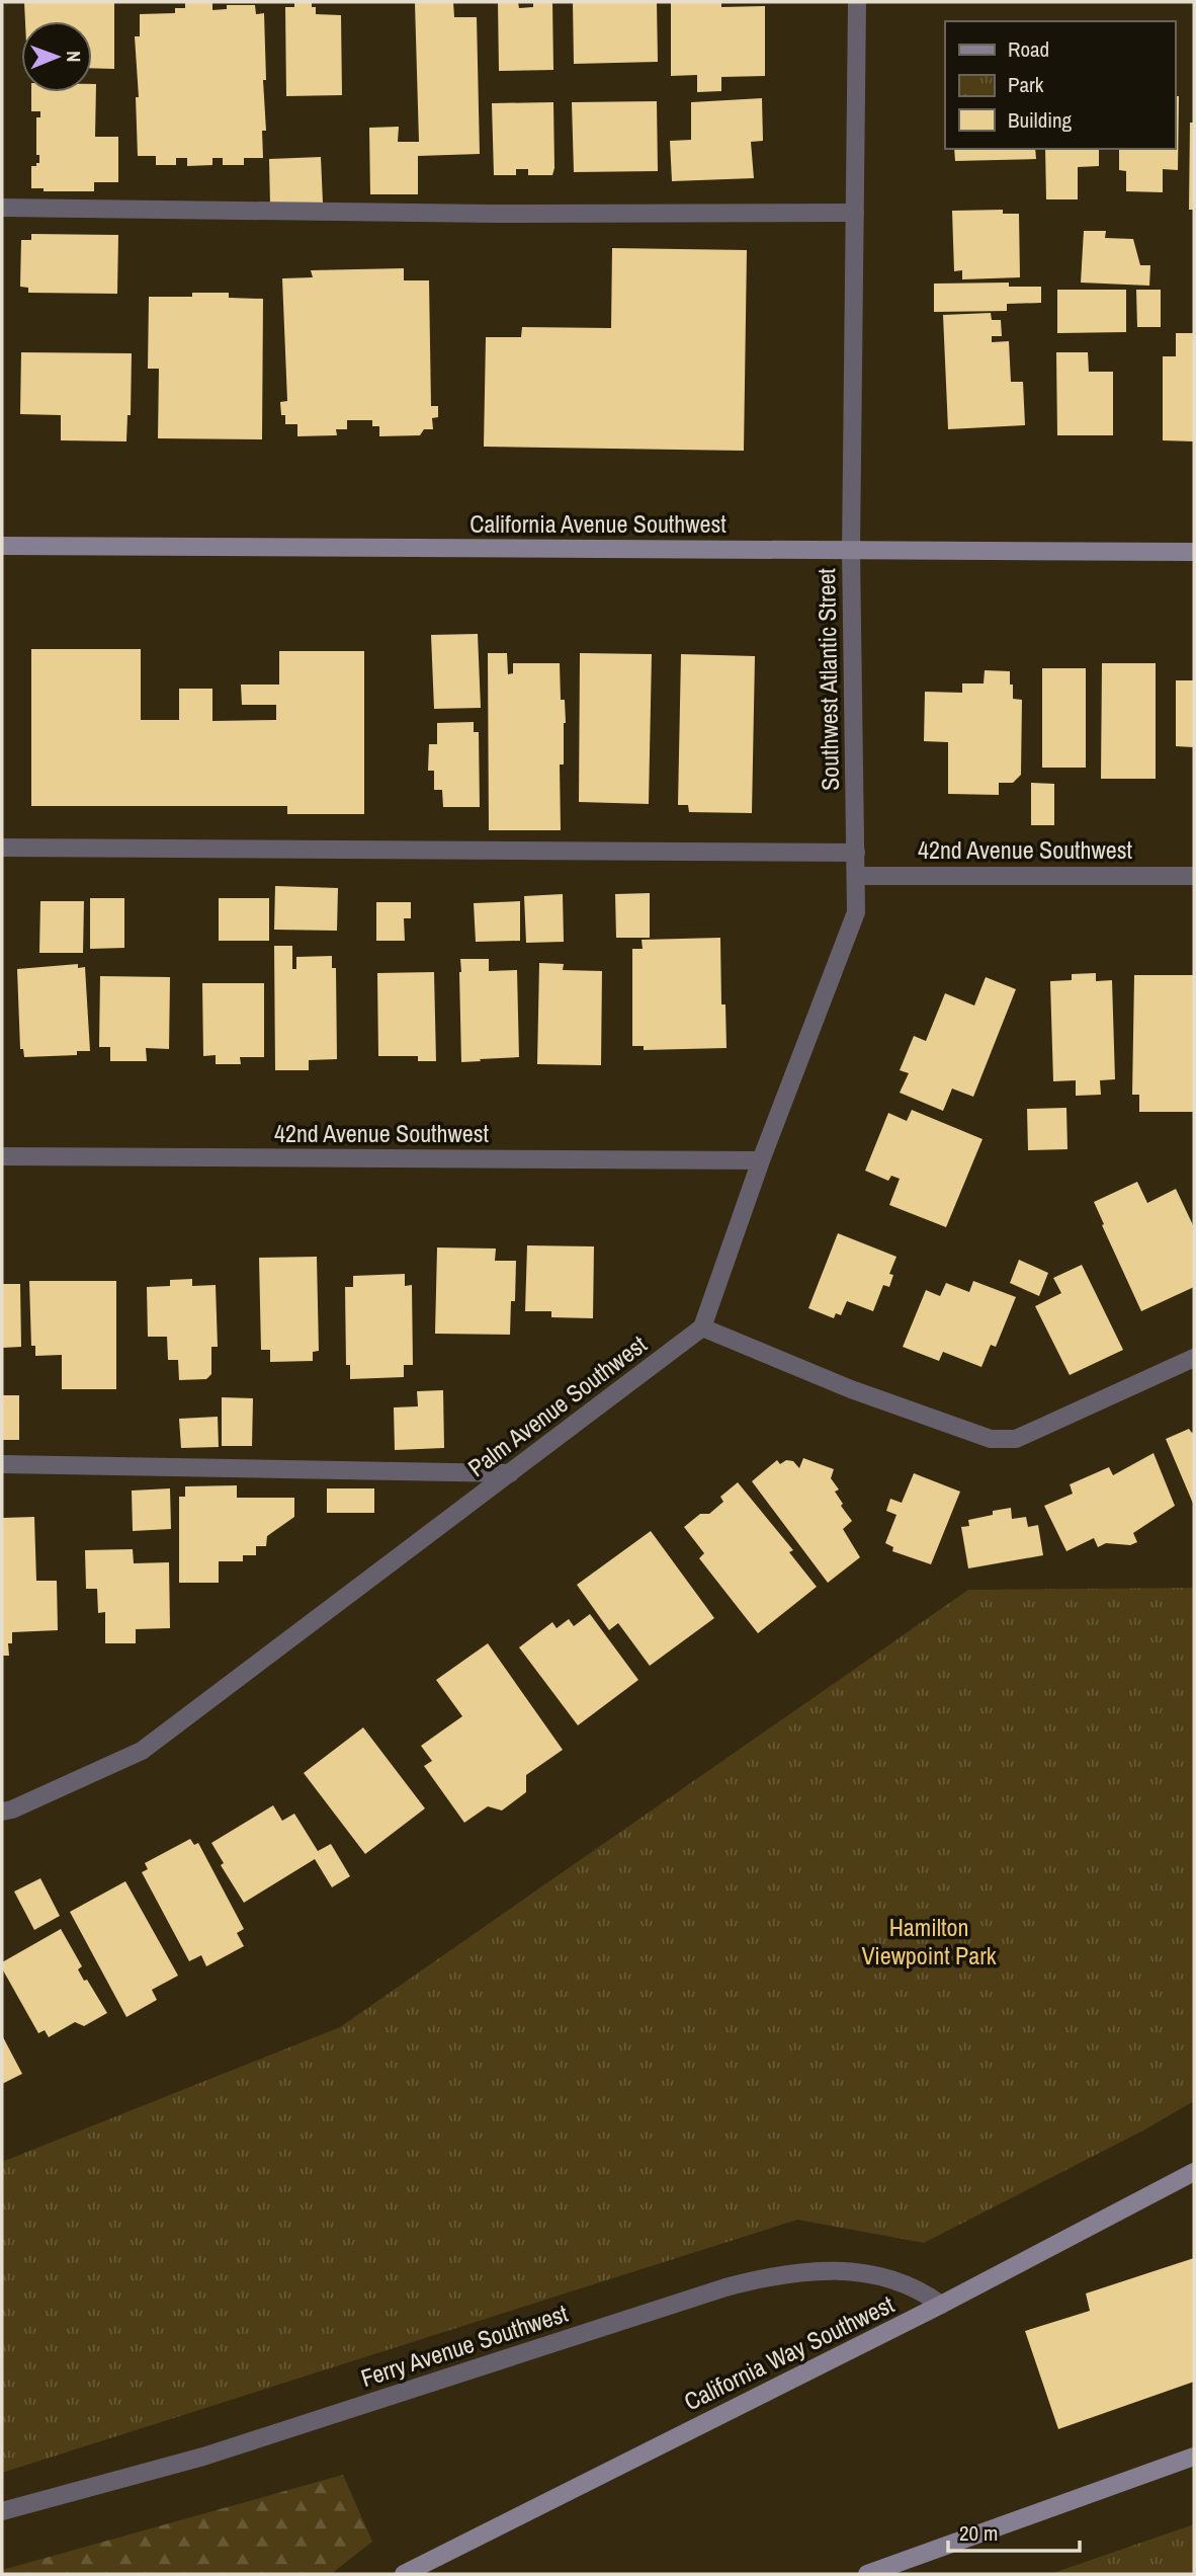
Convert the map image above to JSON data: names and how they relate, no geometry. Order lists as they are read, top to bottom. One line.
{"streets":{"main road":["California Avenue Southwest","California Way Southwest"],"street":["Southwest Atlantic Street","42nd Avenue Southwest","Palm Avenue Southwest","Ferry Avenue Southwest"]},"crossings":[["California Avenue Southwest","Southwest Atlantic Street"],["Southwest Atlantic Street","42nd Avenue Southwest"],["Southwest Atlantic Street","Palm Avenue Southwest"],["Ferry Avenue Southwest","California Way Southwest"]],"parks":["Hamilton Viewpoint Park"],"legend":["Road","Park","Building"],"scale_bar":"20 m","north":"right"}
